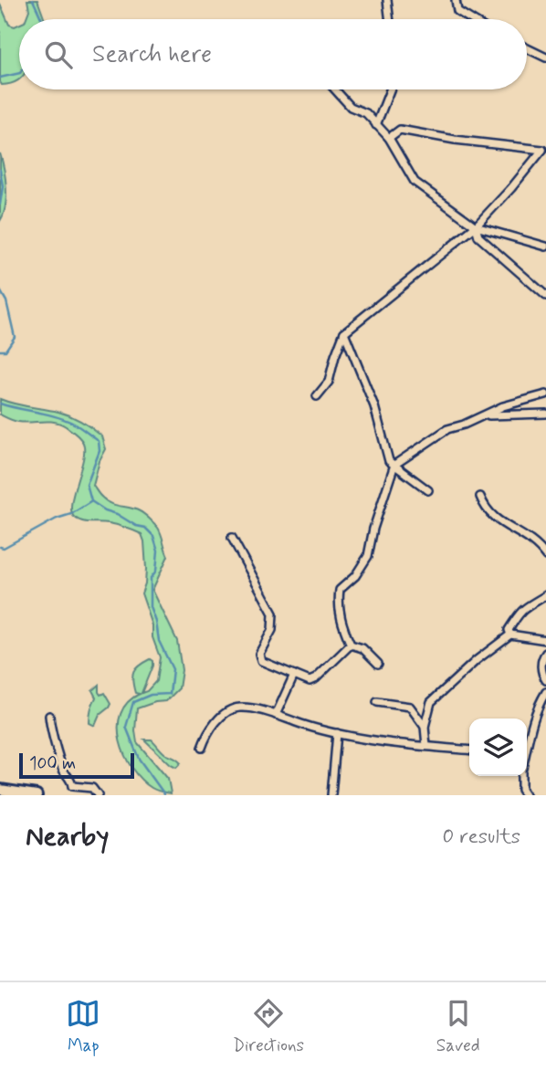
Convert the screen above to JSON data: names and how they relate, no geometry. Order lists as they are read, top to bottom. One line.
{"scale_bar":"100 m","page":{"search":"Search here","scale":"100 m","heading":["Nearby","0 results"],"nav":["Map","Directions","Saved"]}}
